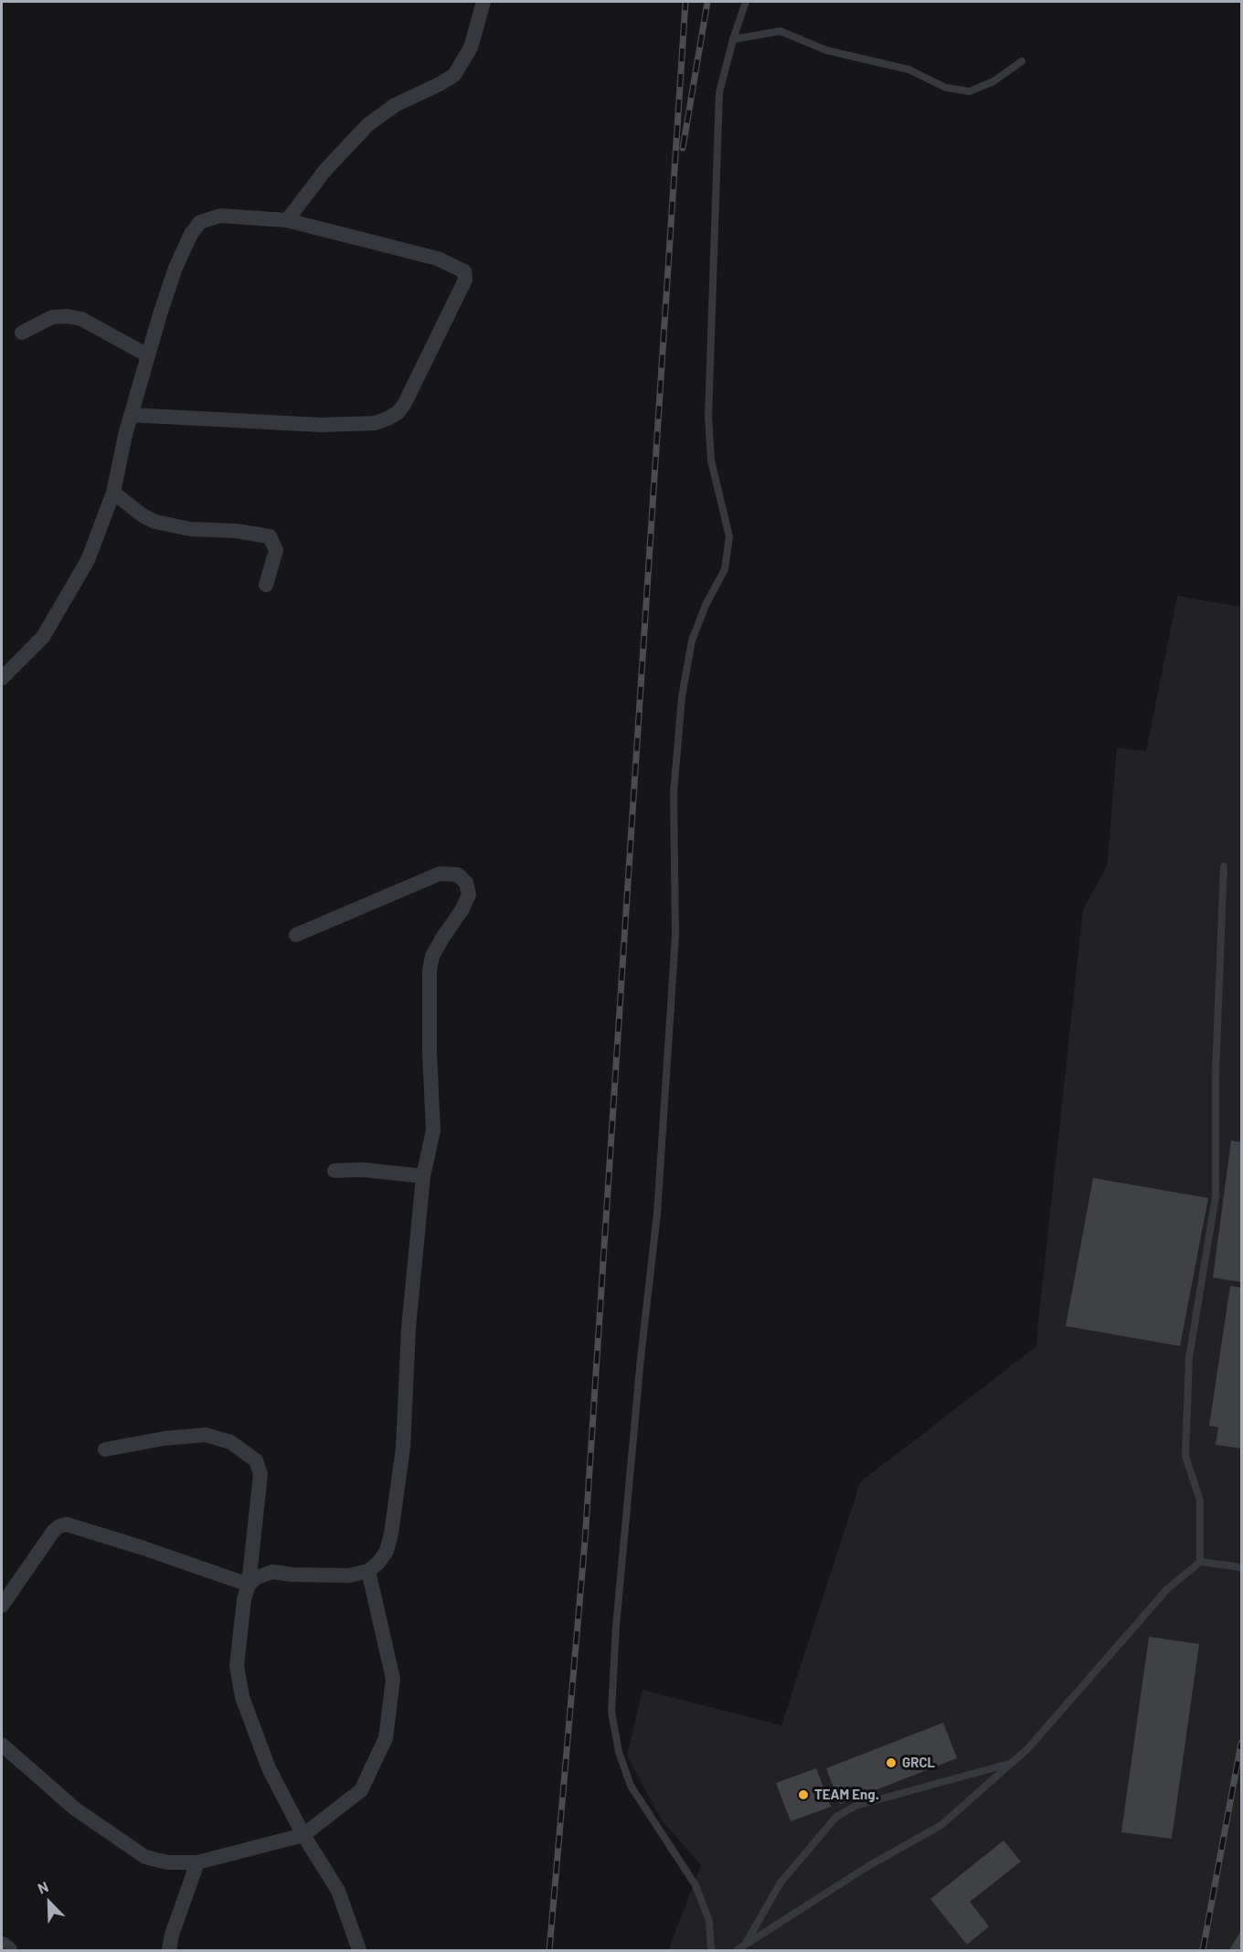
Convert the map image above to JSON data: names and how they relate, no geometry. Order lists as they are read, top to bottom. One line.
{"places":["GRCL","TEAM Eng."],"north":"top left"}
